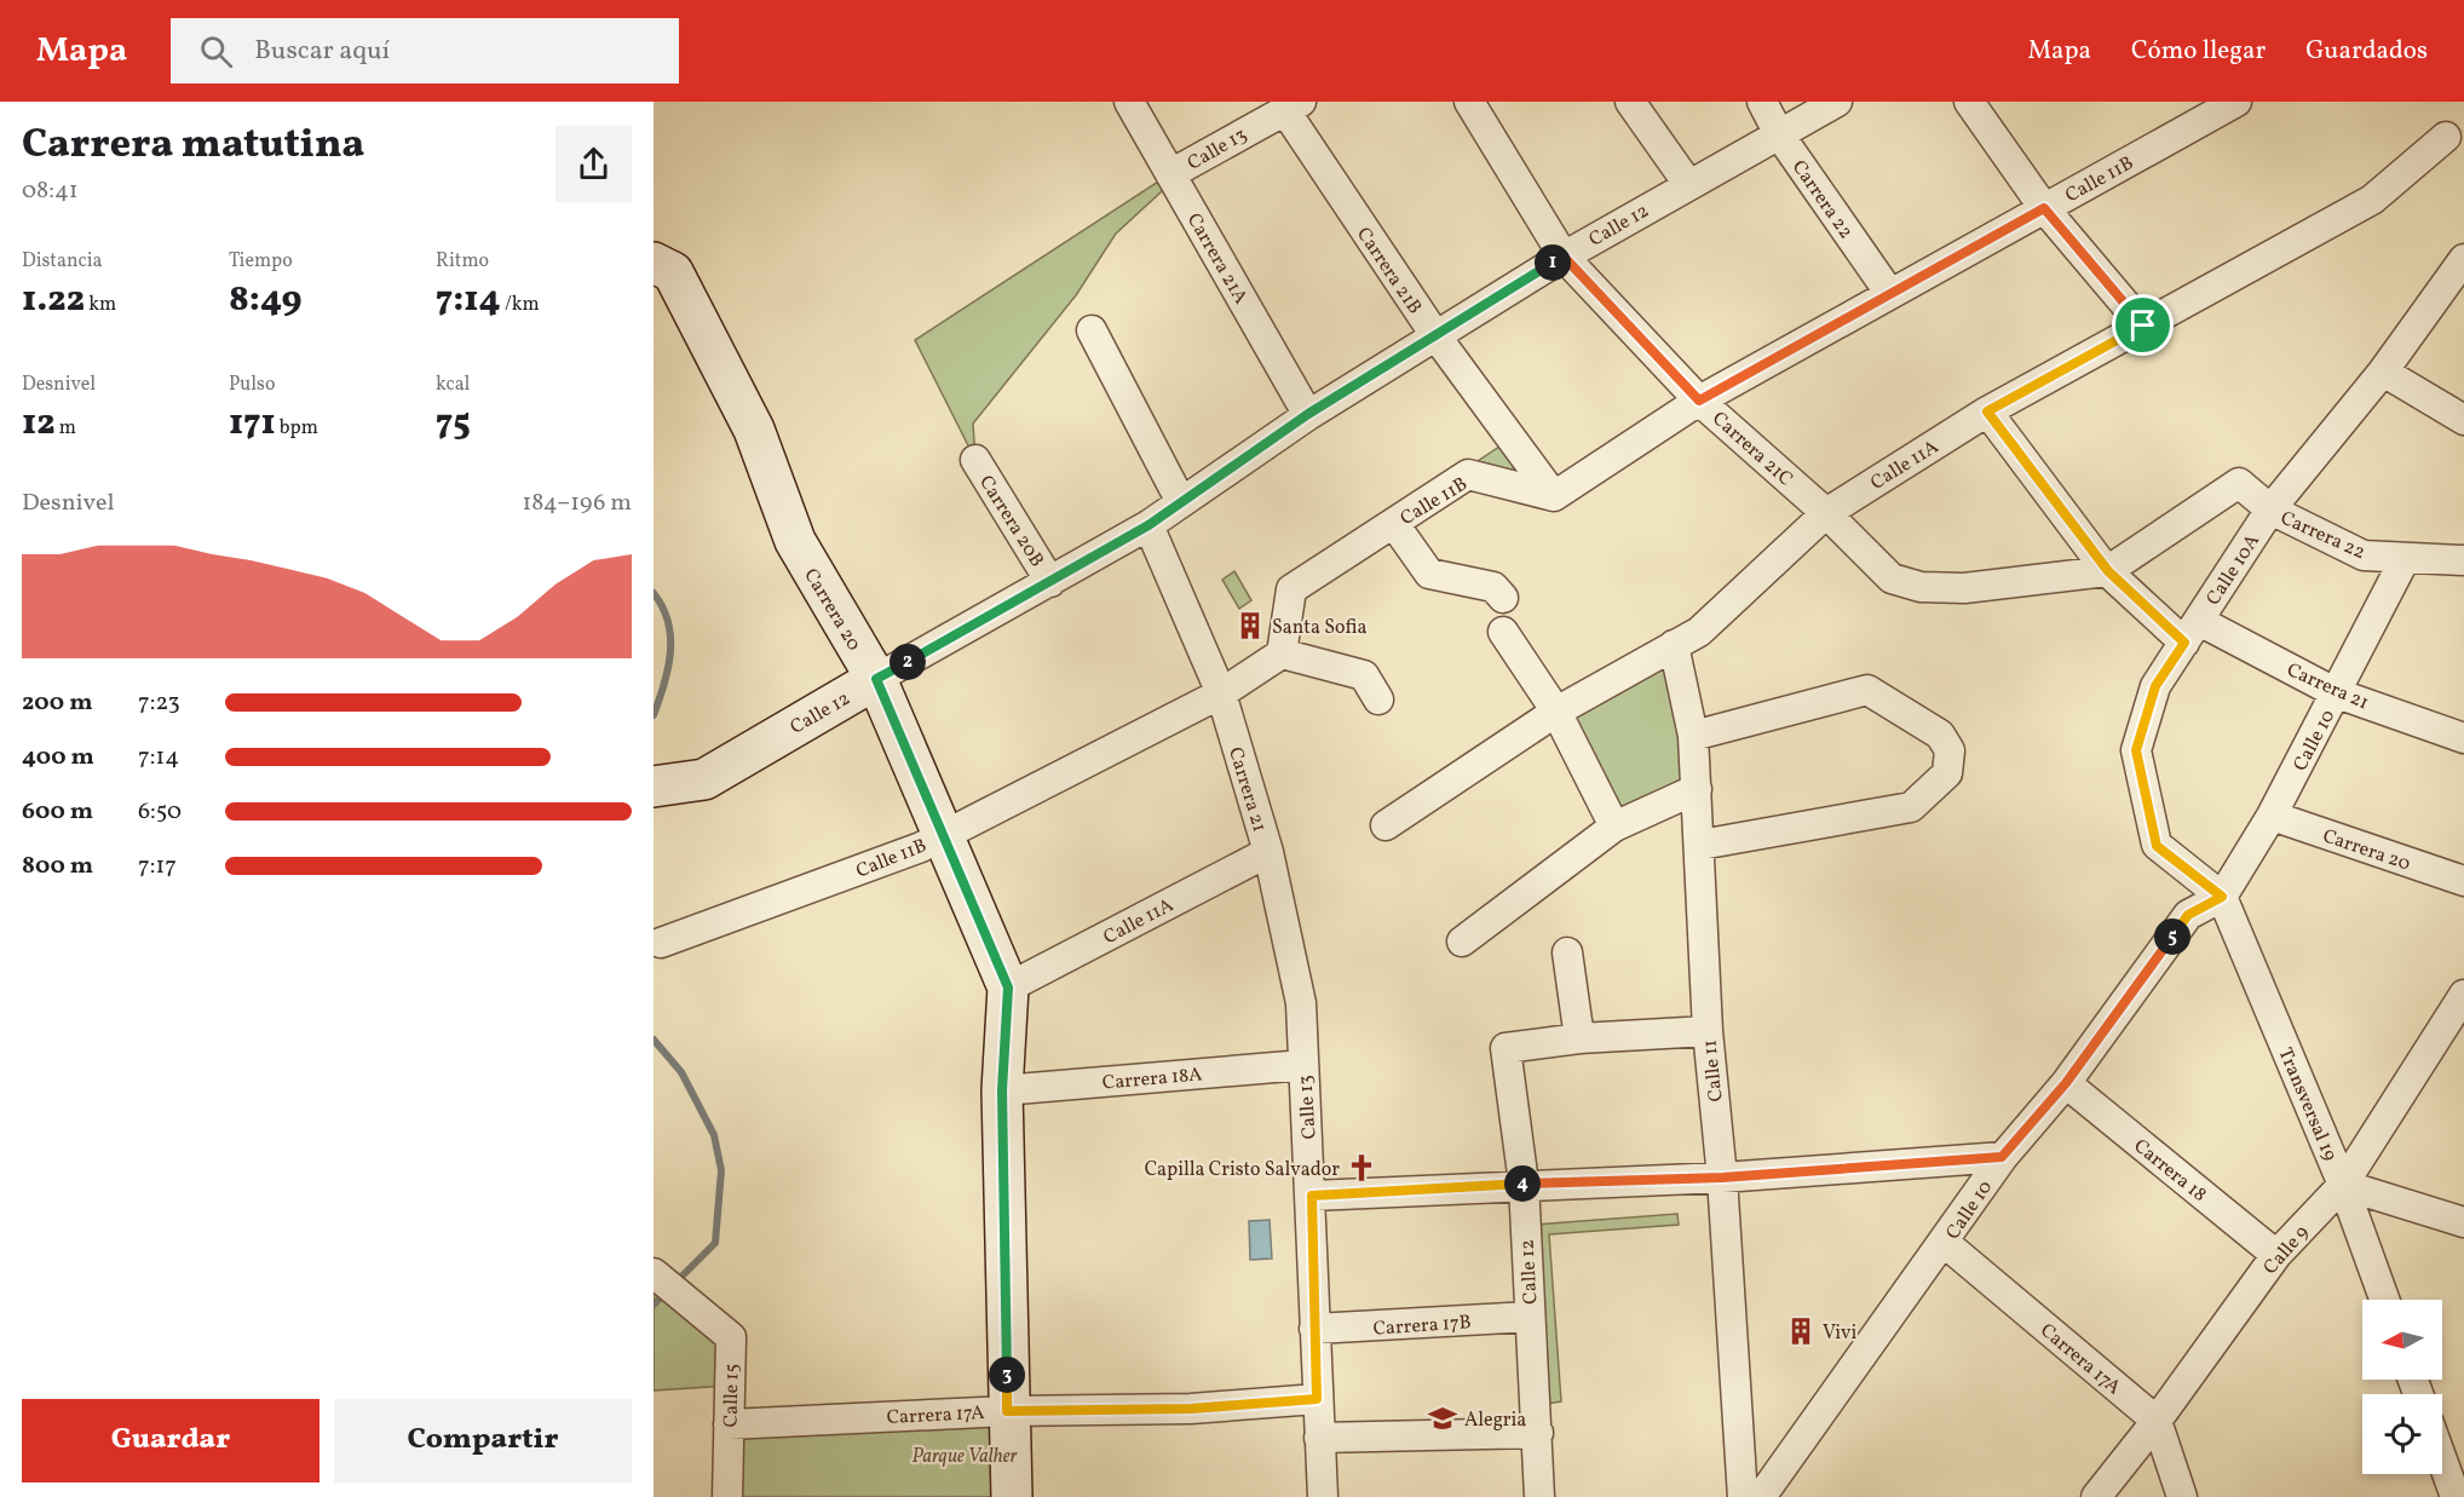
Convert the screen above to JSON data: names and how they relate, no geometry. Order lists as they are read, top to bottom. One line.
{"streets":{"street":["Calle 13","Calle 11B","Carrera 22","Calle 12","Carrera 21A","Carrera 21B","Carrera 21C","Calle 11A","Carrera 20B","Calle 10A","Carrera 20","Carrera 21","Calle 10","Calle 11","Carrera 18A","Transversal 19","Carrera 18","Calle 9","Carrera 17B","Carrera 17A","Calle 15"]},"crossings":[["Calle 13","Carrera 21A"],["Calle 13","Carrera 21B"],["Calle 13","Carrera 21"],["Calle 13","Carrera 18A"],["Calle 13","Carrera 17B"],["Calle 13","Carrera 17A"],["Calle 11B","Carrera 22"],["Calle 11B","Carrera 21B"],["Calle 11B","Carrera 21C"],["Calle 11B","Carrera 20"],["Calle 11B","Carrera 21"],["Carrera 22","Calle 12"],["Carrera 22","Carrera 21C"],["Carrera 22","Calle 10A"],["Carrera 22","Calle 10"],["Calle 12","Carrera 21A"],["Calle 12","Carrera 21B"],["Calle 12","Carrera 21C"],["Calle 12","Carrera 20B"],["Calle 12","Carrera 20"],["Calle 12","Carrera 21"],["Calle 12","Carrera 17B"],["Carrera 21C","Calle 11A"],["Calle 11A","Carrera 20"],["Calle 11A","Carrera 21"],["Calle 11A","Calle 11"],["Calle 10A","Carrera 21"],["Calle 10A","Calle 10"],["Calle 10A","Transversal 19"],["Carrera 20","Calle 10"],["Carrera 21","Calle 10"],["Carrera 21","Carrera 18A"],["Calle 10","Transversal 19"],["Calle 10","Carrera 18"],["Calle 10","Carrera 17A"],["Transversal 19","Calle 9"],["Carrera 18","Calle 9"],["Calle 9","Carrera 17A"],["Carrera 17A","Calle 15"]],"parks":["Parque Valher"],"places":{"building":["Santa Sofia","Vivi"],"church":["Capilla Cristo Salvador"],"school or university":["Alegria"]},"north":"left","page":{"header":"Mapa","search":"Buscar aquí","nav":["Mapa","Cómo llegar","Guardados"],"heading":["Carrera matutina","08:41"],"stats":[["Distancia","1.22 km"],["Tiempo","8:49"],["Ritmo","7:14 /km"],["Desnivel","12 m"],["Pulso","171 bpm"],["kcal","75"]],"pins":["1","2","5","4","3"],"chart":["Desnivel","184–196 m"],"list":[{"name":"200 m","note":"7:23"},{"name":"400 m","note":"7:14"},{"name":"600 m","note":"6:50"},{"name":"800 m","note":"7:17"}],"buttons":["Guardar","Compartir"]}}
